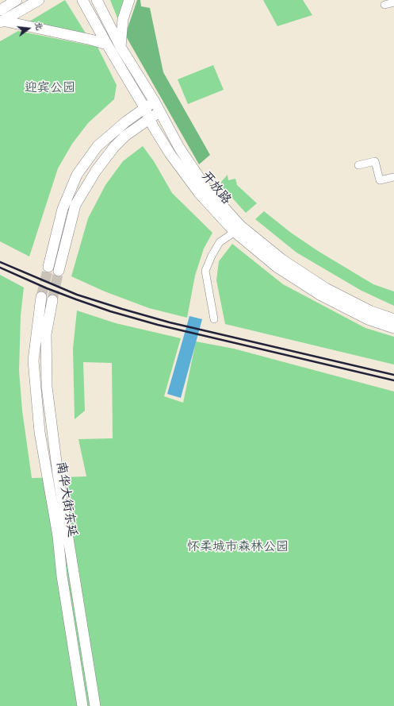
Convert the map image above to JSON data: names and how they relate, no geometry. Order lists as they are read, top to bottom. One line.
{"streets":{"main road":["开放路","南华大街东延"]},"parks":["迎宾公园","怀柔城市森林公园"],"north":"right"}
